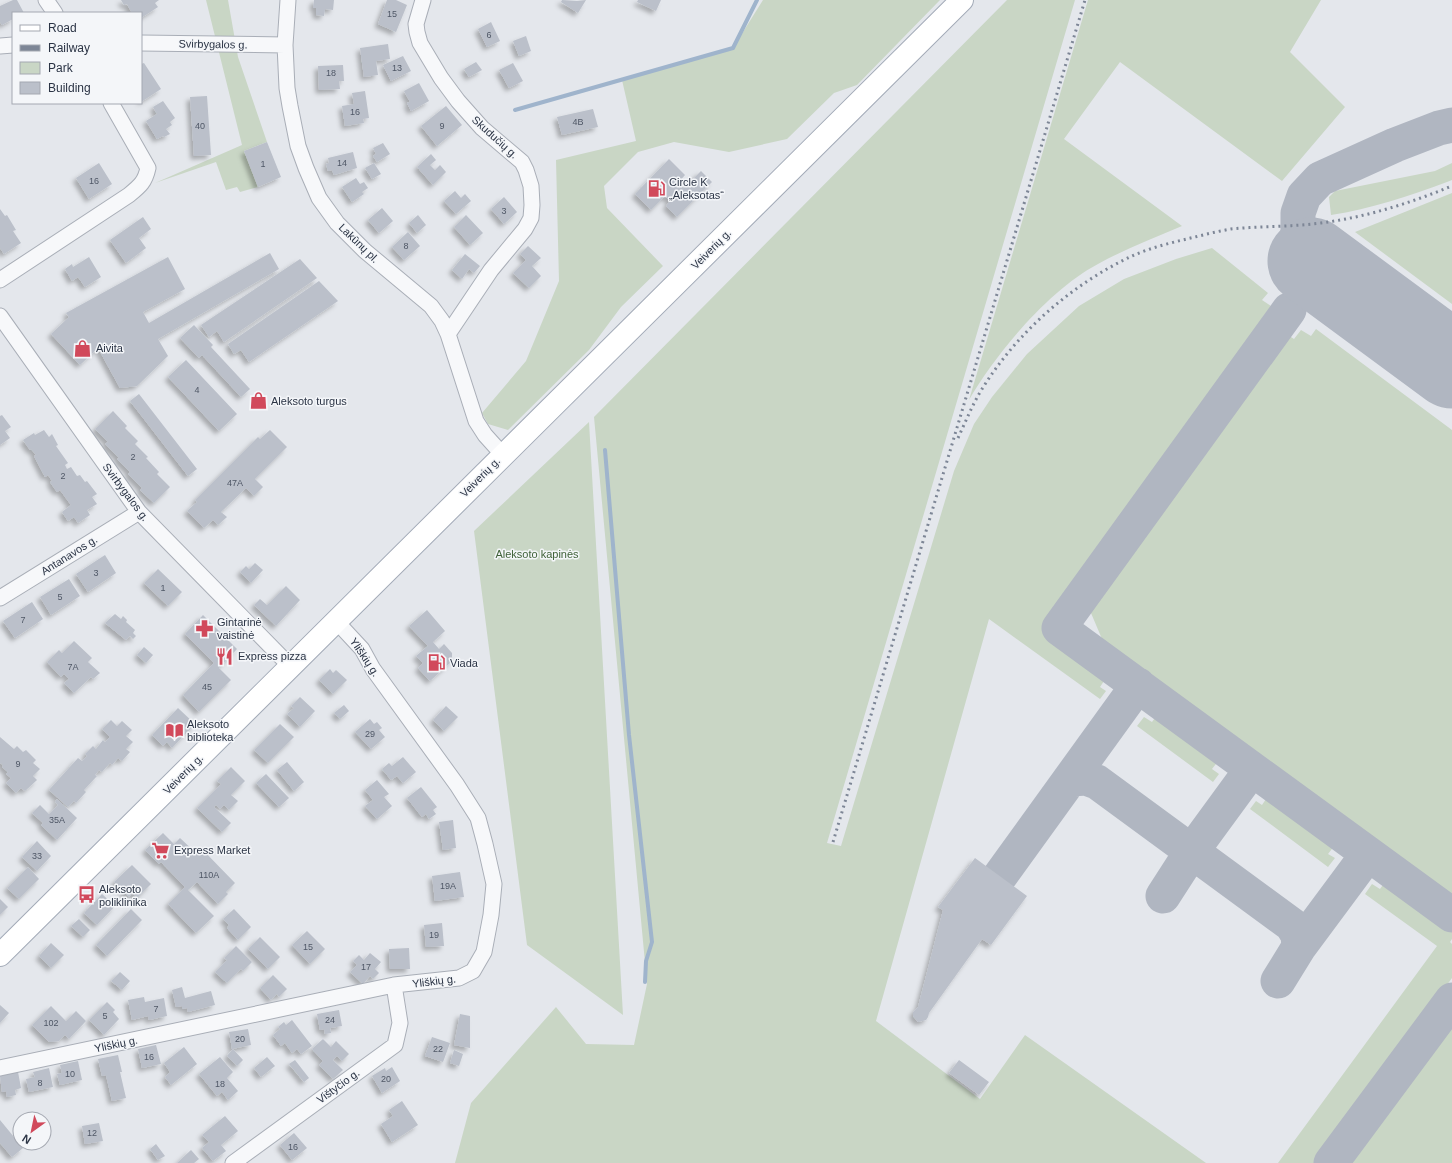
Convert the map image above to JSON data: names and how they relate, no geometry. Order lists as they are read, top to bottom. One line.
{"streets":{"main road":["Veiverių g."],"street":["Svirbygalos g.","Skudučių g.","Lakūnų pl.","Antanavos g.","Yliškių g.","Vištyčio g."]},"crossings":[["Svirbygalos g.","Lakūnų pl."],["Svirbygalos g.","Veiverių g."],["Svirbygalos g.","Antanavos g."],["Skudučių g.","Lakūnų pl."],["Lakūnų pl.","Veiverių g."],["Veiverių g.","Yliškių g."],["Yliškių g.","Vištyčio g."]],"parks":["Aleksoto kapinės"],"places":{"fuel station":["Circle K „Aleksotas“","Viada"],"shop":["Aivita","Aleksoto turgus"],"pharmacy":["Gintarinė vaistinė"],"restaurant":["Express pizza"],"library":["Aleksoto biblioteka"],"supermarket":["Express Market"],"bus stop":["Aleksoto poliklinika"]},"house_numbers":["15","6","13","18","16","4B","40","9","14","1","16","3","8","4","2","2","47A","3","1","5","7","7A","45","29","9","35A","33","110A","19A","19","15","17","7","5","24","102","20","22","16","10","20","8","18","12","16"],"legend":["Road","Railway","Park","Building"],"north":"bottom left"}
